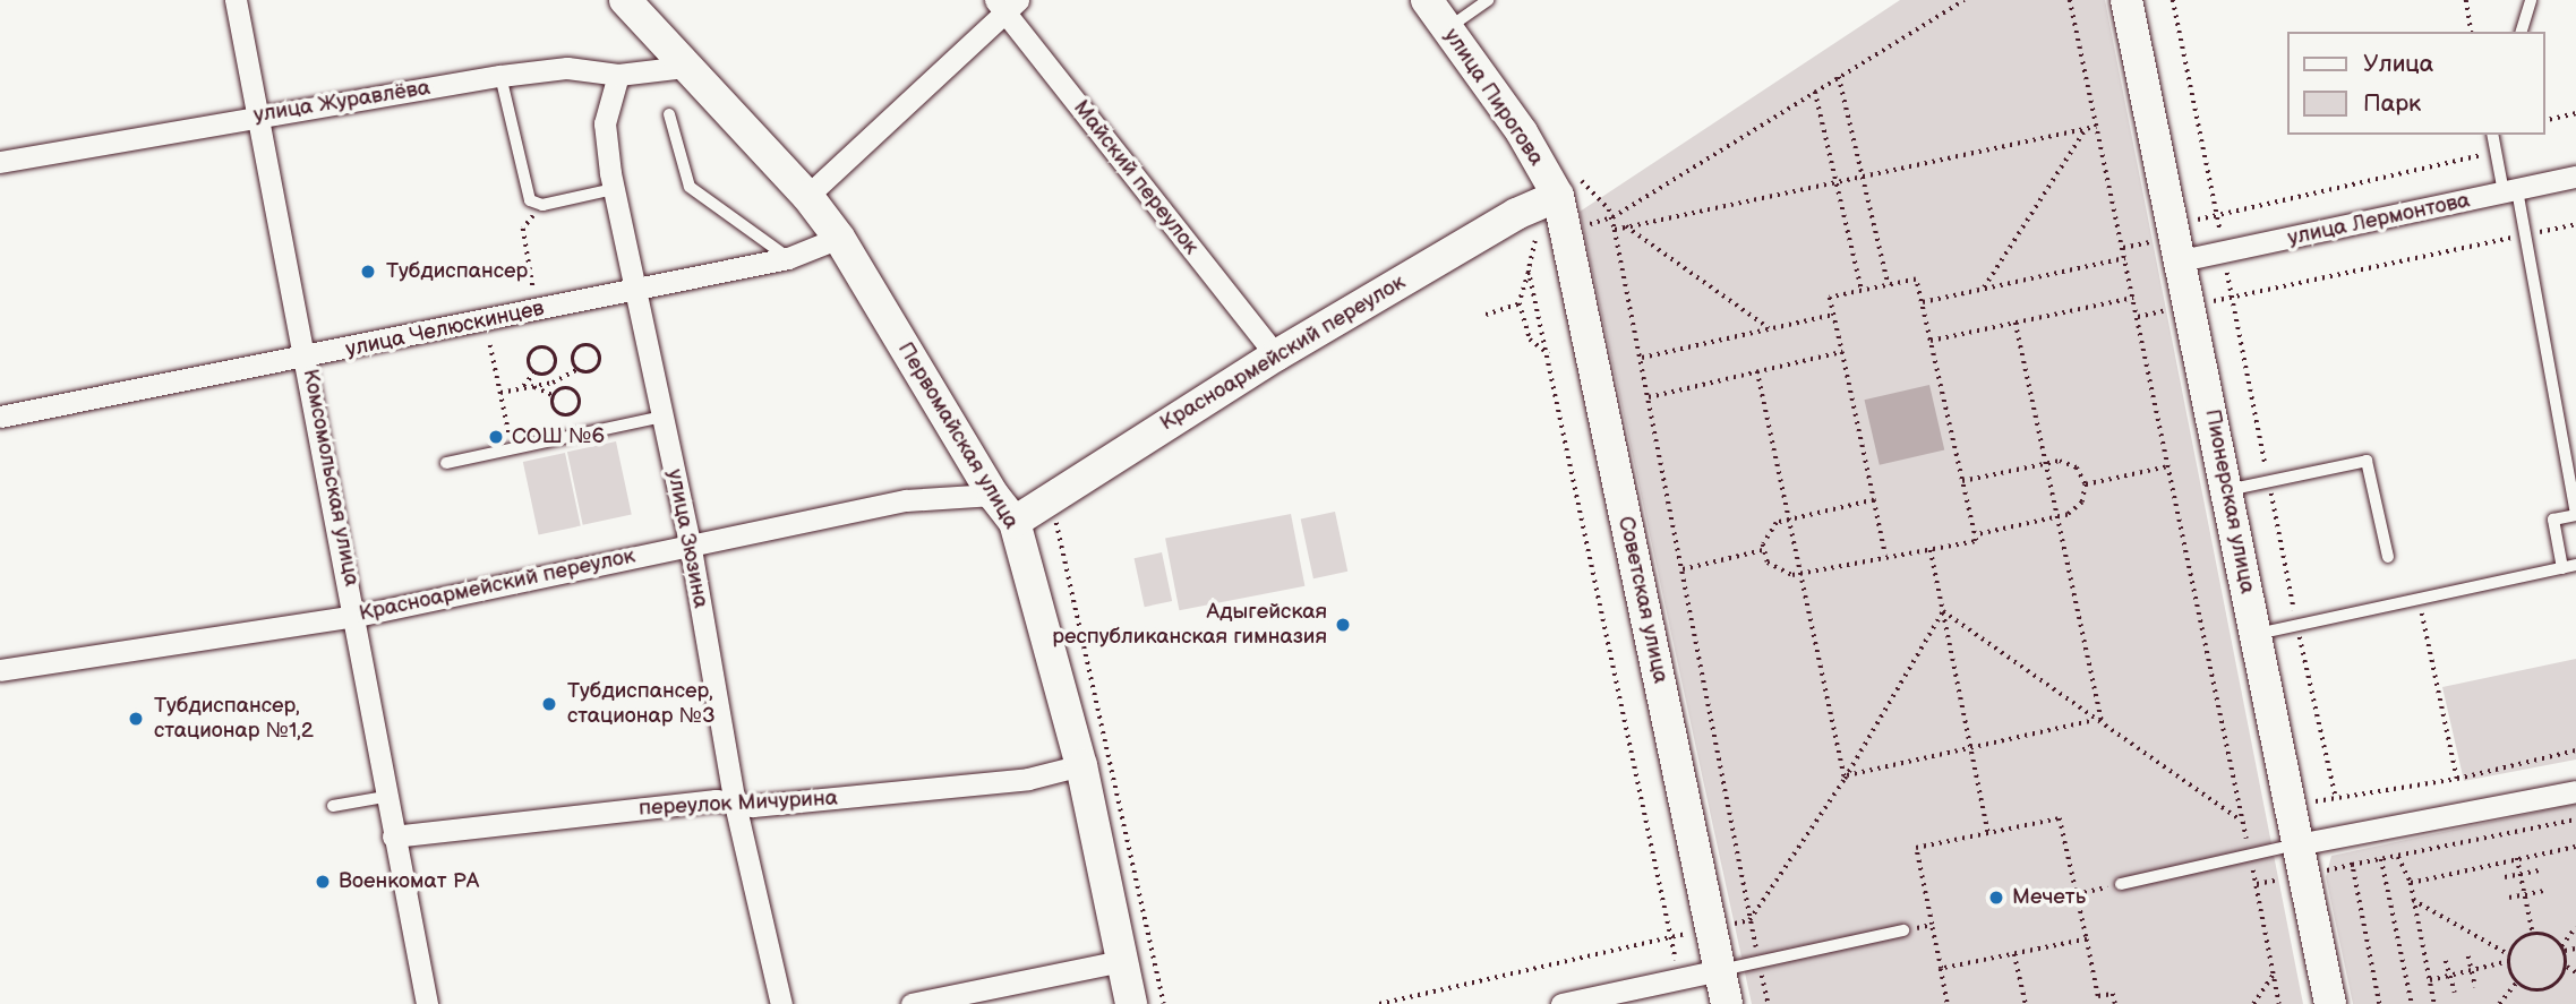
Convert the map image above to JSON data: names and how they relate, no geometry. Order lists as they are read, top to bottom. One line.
{"streets":{"street":["улица Пирогова","улица Журавлёва","Майский переулок","улица Лермонтова","улица Челюскинцев","Красноармейский переулок","Первомайская улица","Комсомольская улица","Пионерская улица","улица Зюзина","Советская улица","переулок Мичурина"]},"crossings":[["улица Пирогова","Красноармейский переулок"],["улица Пирогова","Советская улица"],["улица Журавлёва","Первомайская улица"],["улица Журавлёва","Комсомольская улица"],["улица Журавлёва","улица Зюзина"],["Майский переулок","Красноармейский переулок"],["улица Лермонтова","Пионерская улица"],["улица Челюскинцев","Первомайская улица"],["улица Челюскинцев","Комсомольская улица"],["улица Челюскинцев","улица Зюзина"],["Красноармейский переулок","Первомайская улица"],["Красноармейский переулок","Комсомольская улица"],["Красноармейский переулок","улица Зюзина"],["Красноармейский переулок","Советская улица"],["Первомайская улица","переулок Мичурина"],["Комсомольская улица","переулок Мичурина"],["улица Зюзина","переулок Мичурина"]],"places":["Тубдиспансер","СОШ №6","Адыгейская республиканская гимназия","Тубдиспансер, стационар №3","Тубдиспансер, стационар №1,2","Военкомат РА","Мечеть"],"legend":["Улица","Парк"]}
